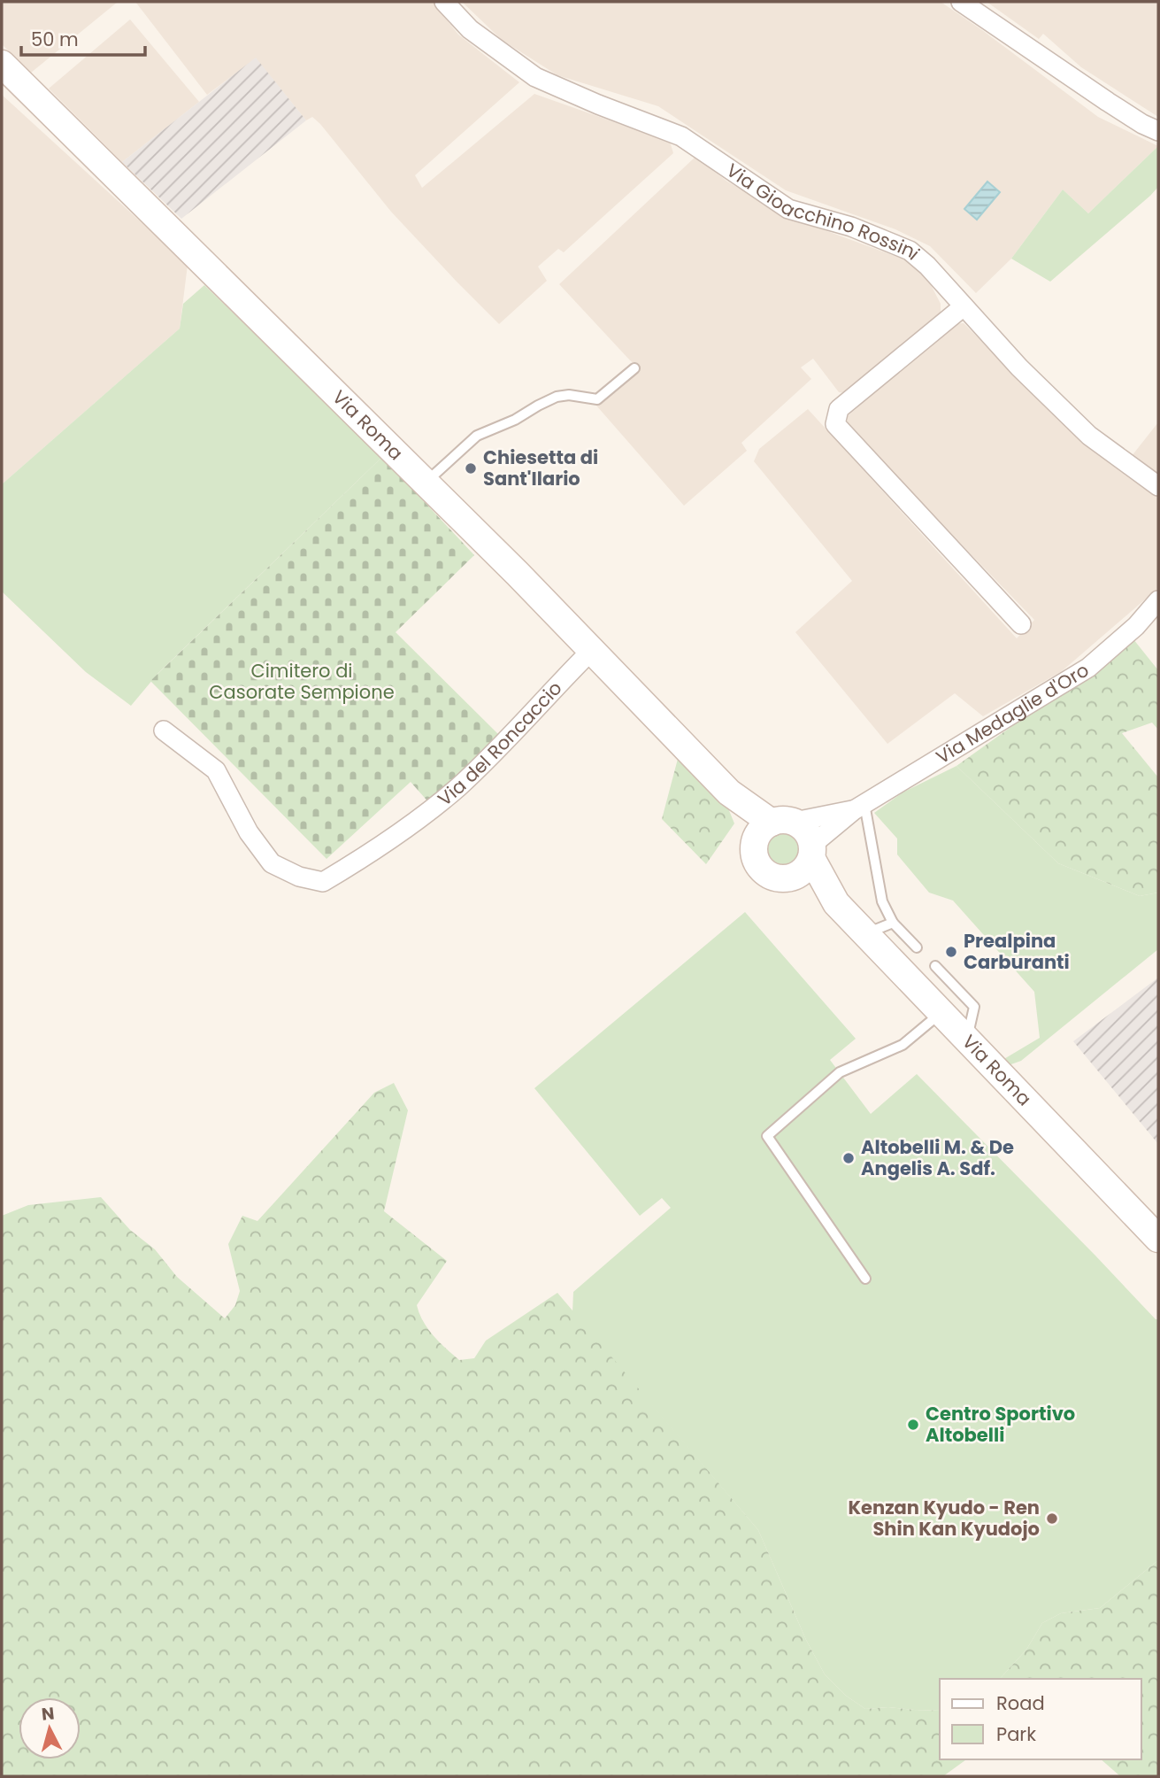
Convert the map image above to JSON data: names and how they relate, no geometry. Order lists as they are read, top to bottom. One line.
{"streets":{"street":["Via Gioacchino Rossini","Via Roma","Via Medaglie d'Oro","Via del Roncaccio"]},"crossings":[["Via Roma","Via Medaglie d'Oro"],["Via Roma","Via del Roncaccio"]],"parks":["Cimitero di Casorate Sempione"],"places":["Chiesetta di Sant'Ilario","Prealpina Carburanti","Altobelli M. & De Angelis A. Sdf.","Centro Sportivo Altobelli","Kenzan Kyudo - Ren Shin Kan Kyudojo"],"legend":["Road","Park"],"scale_bar":"50 m","north":"top"}
